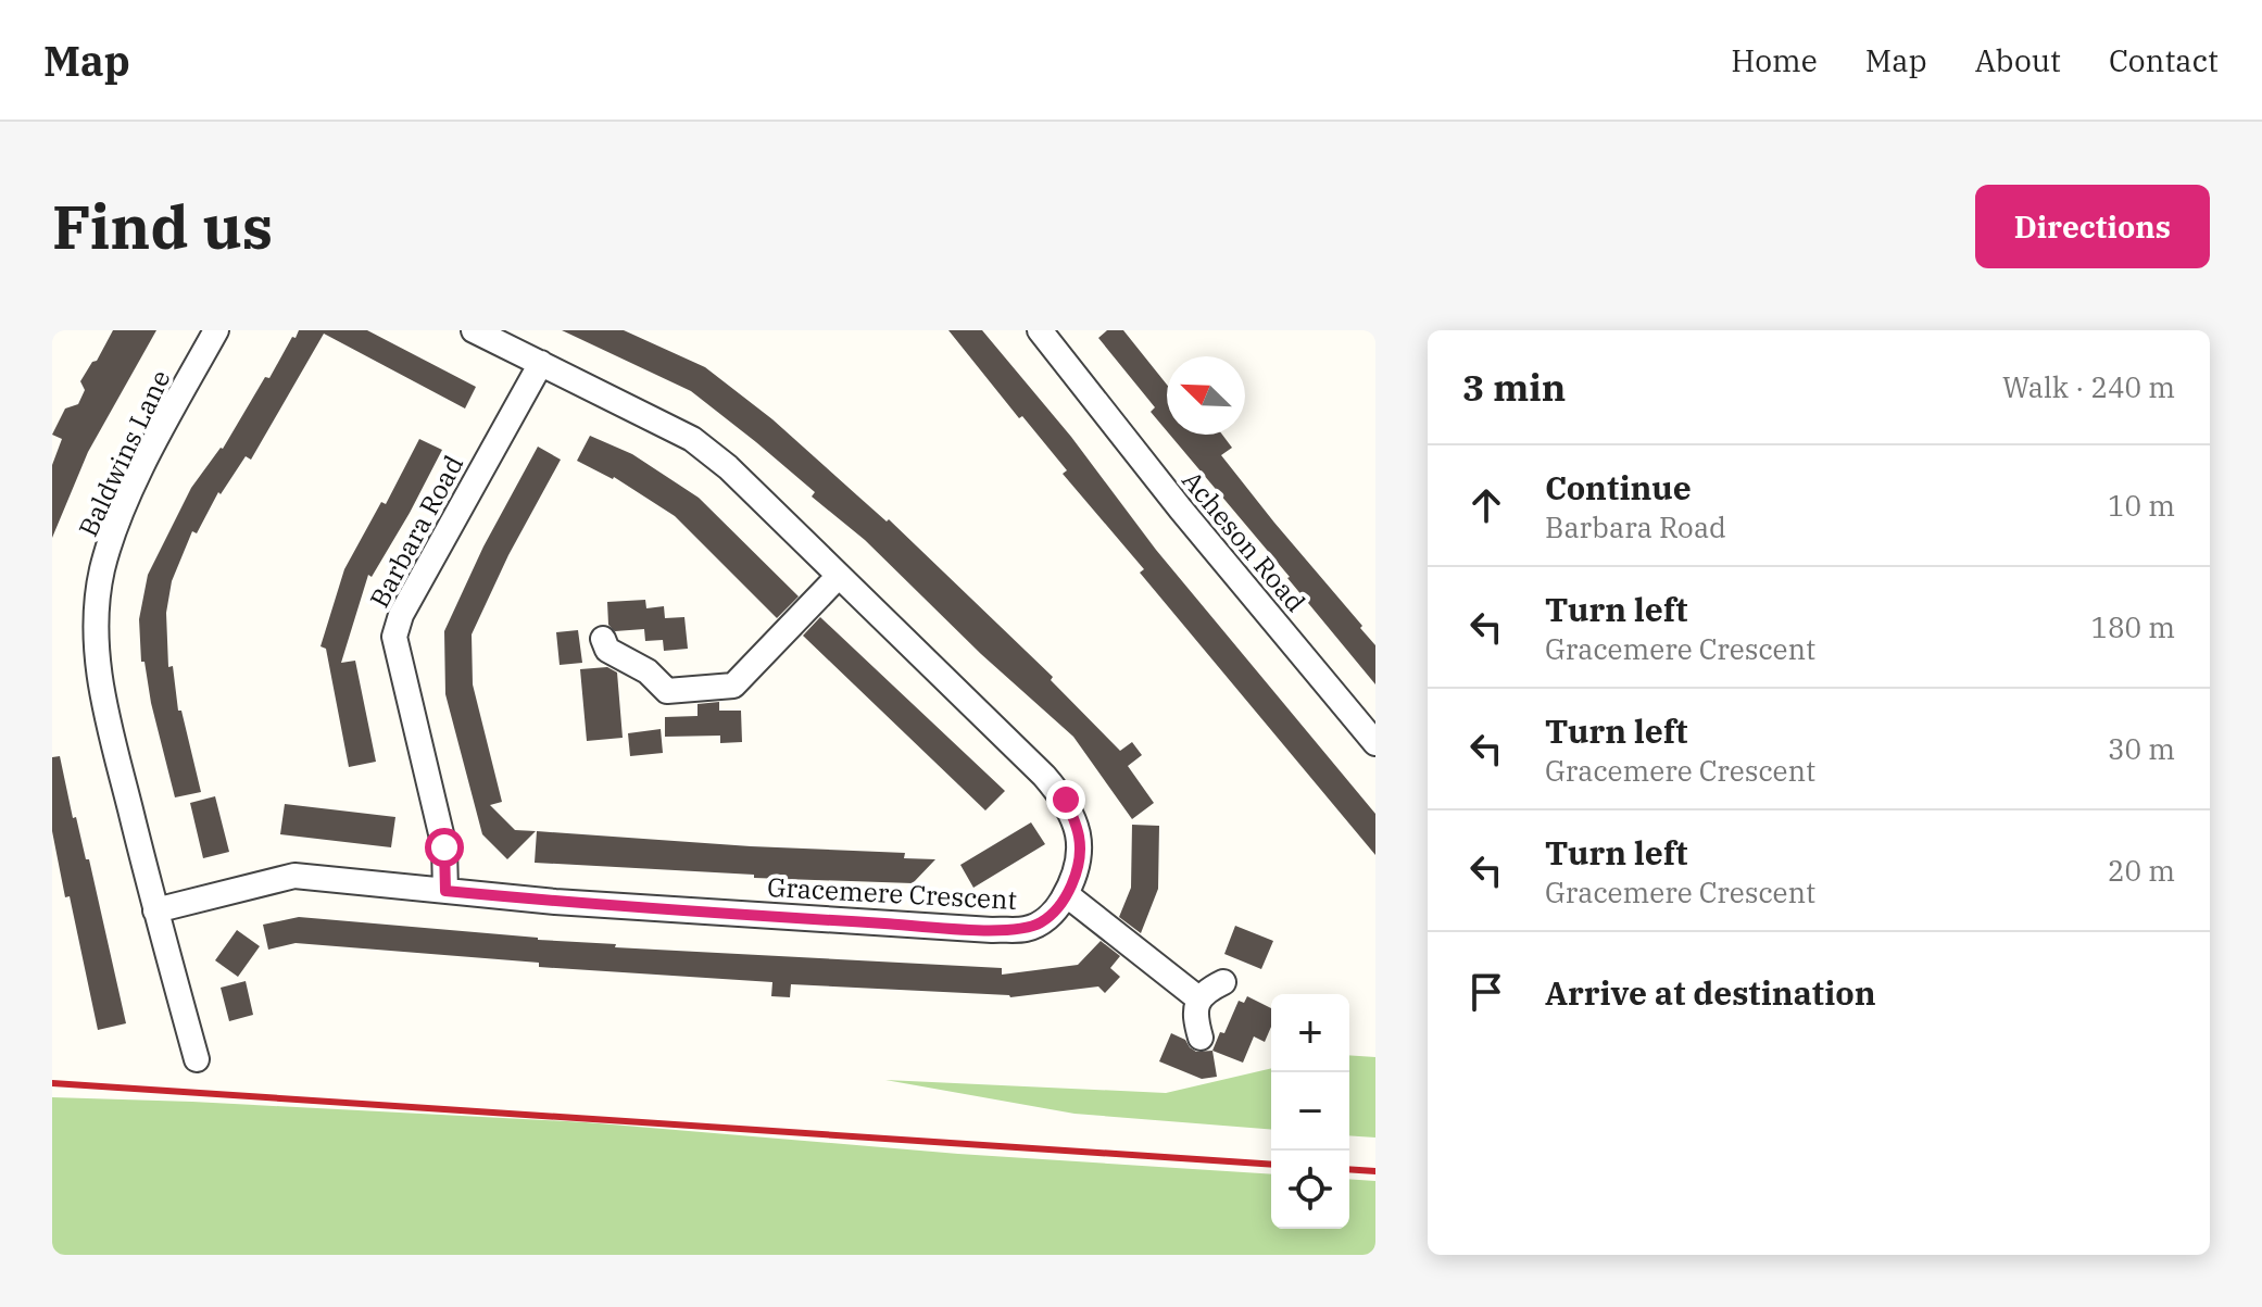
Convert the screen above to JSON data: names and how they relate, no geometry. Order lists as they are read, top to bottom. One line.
{"streets":{"street":["Baldwins Lane","Barbara Road","Acheson Road","Gracemere Crescent"]},"crossings":[["Baldwins Lane","Gracemere Crescent"],["Barbara Road","Gracemere Crescent"]],"north":"top left","page":{"header":"Map","nav":["Home","Map","About","Contact"],"buttons":"Directions","title":"Find us","heading":["3 min","Walk · 240 m"],"list":[["Continue","Barbara Road","10 m"],["Turn left","Gracemere Crescent","180 m"],["Turn left","Gracemere Crescent","30 m"],["Turn left","Gracemere Crescent","20 m"],"Arrive at destination"],"map_buttons":["+","−"]}}
